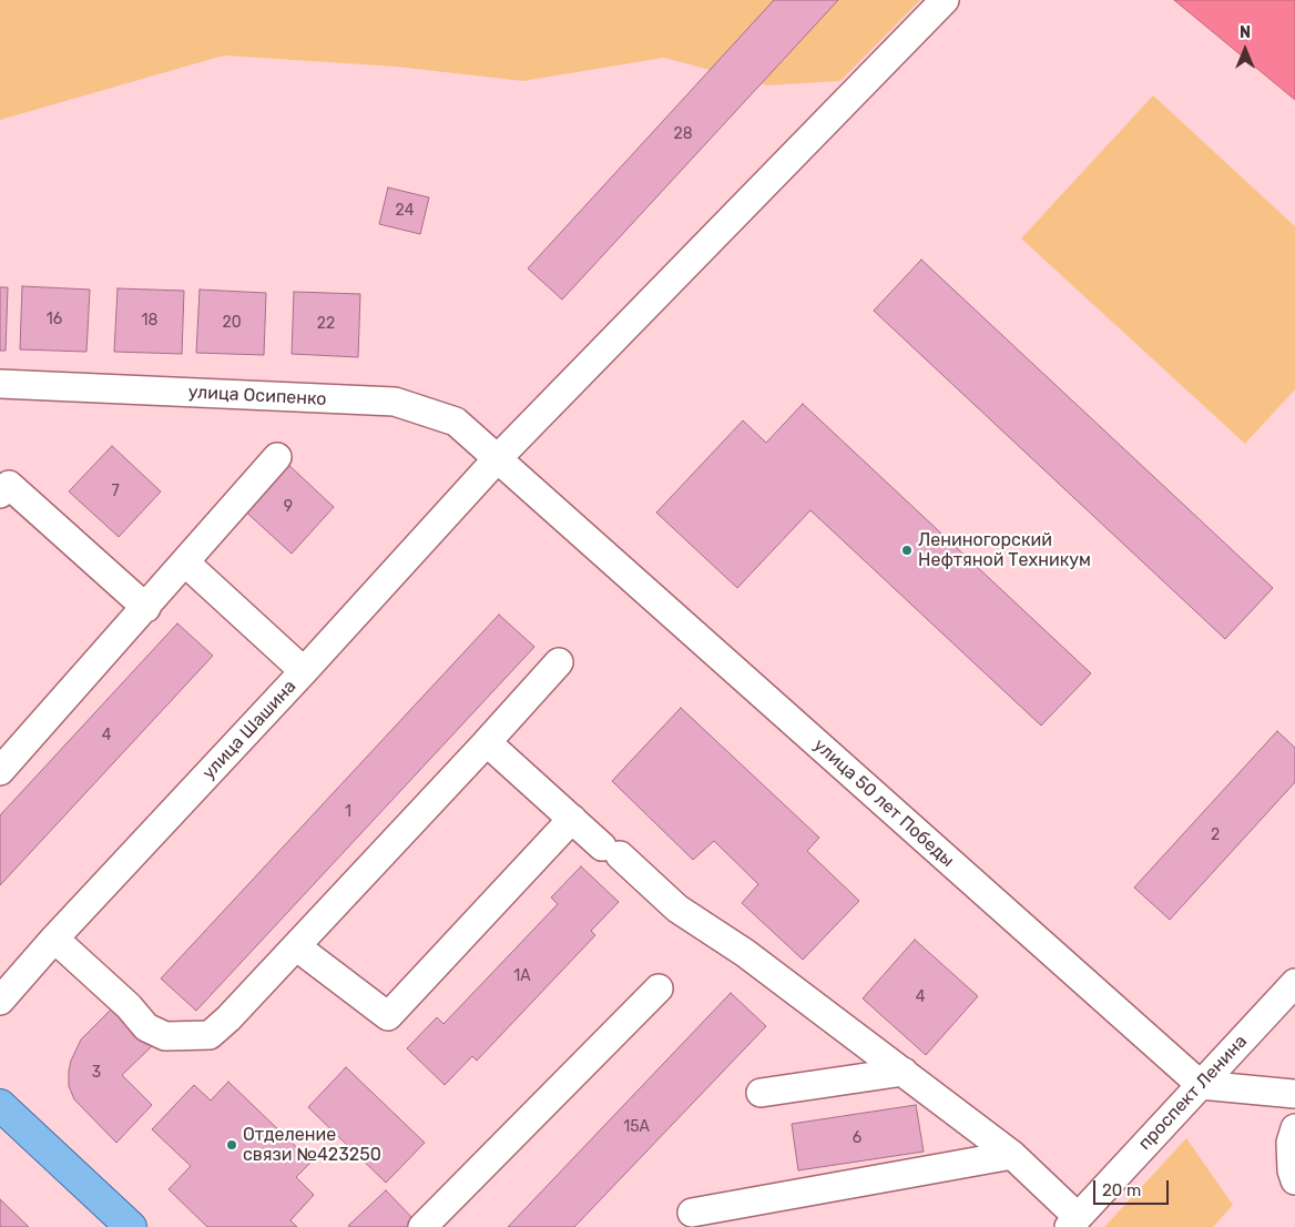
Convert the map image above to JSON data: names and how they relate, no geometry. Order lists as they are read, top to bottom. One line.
{"streets":{"street":["улица Осипенко","улица Шашина","улица 50 лет Победы","проспект Ленина"]},"crossings":[["улица Осипенко","улица Шашина"],["улица Осипенко","улица 50 лет Победы"],["улица Шашина","улица 50 лет Победы"],["улица 50 лет Победы","проспект Ленина"]],"places":["Лениногорский Нефтяной Техникум","Отделение связи №423250"],"house_numbers":["28","24","16","18","20","22","7","9","4","1","2","1А","4","3","15А","6"],"scale_bar":"20 m","north":"top"}
